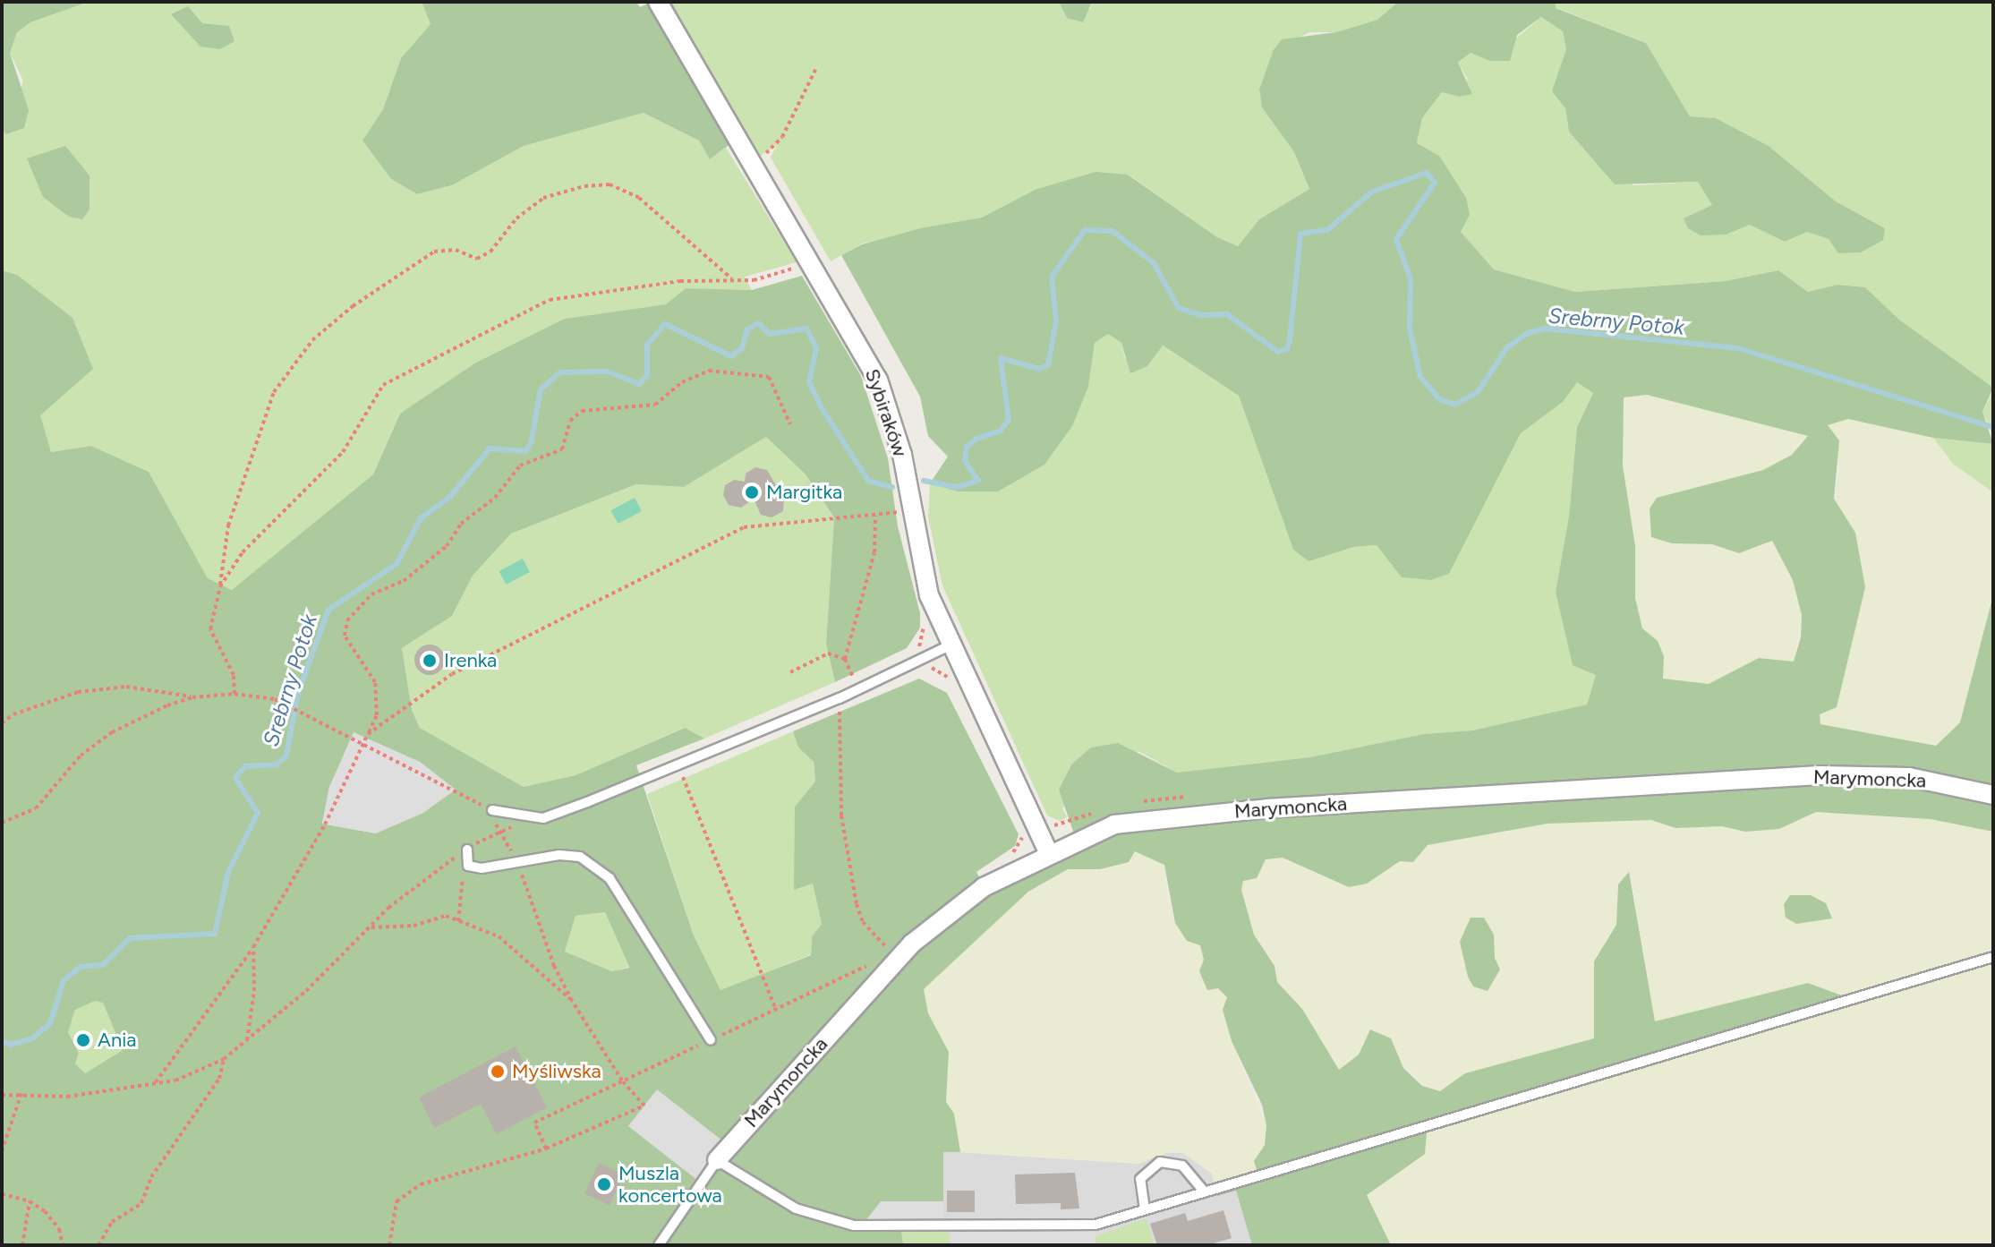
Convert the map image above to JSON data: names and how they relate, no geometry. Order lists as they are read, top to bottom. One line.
{"streets":{"street":["Sybiraków","Marymoncka"]},"crossings":[["Sybiraków","Marymoncka"]],"water":["Srebrny Potok"],"places":["Margitka","Irenka","Ania","Myśliwska","Muszla koncertowa"]}
